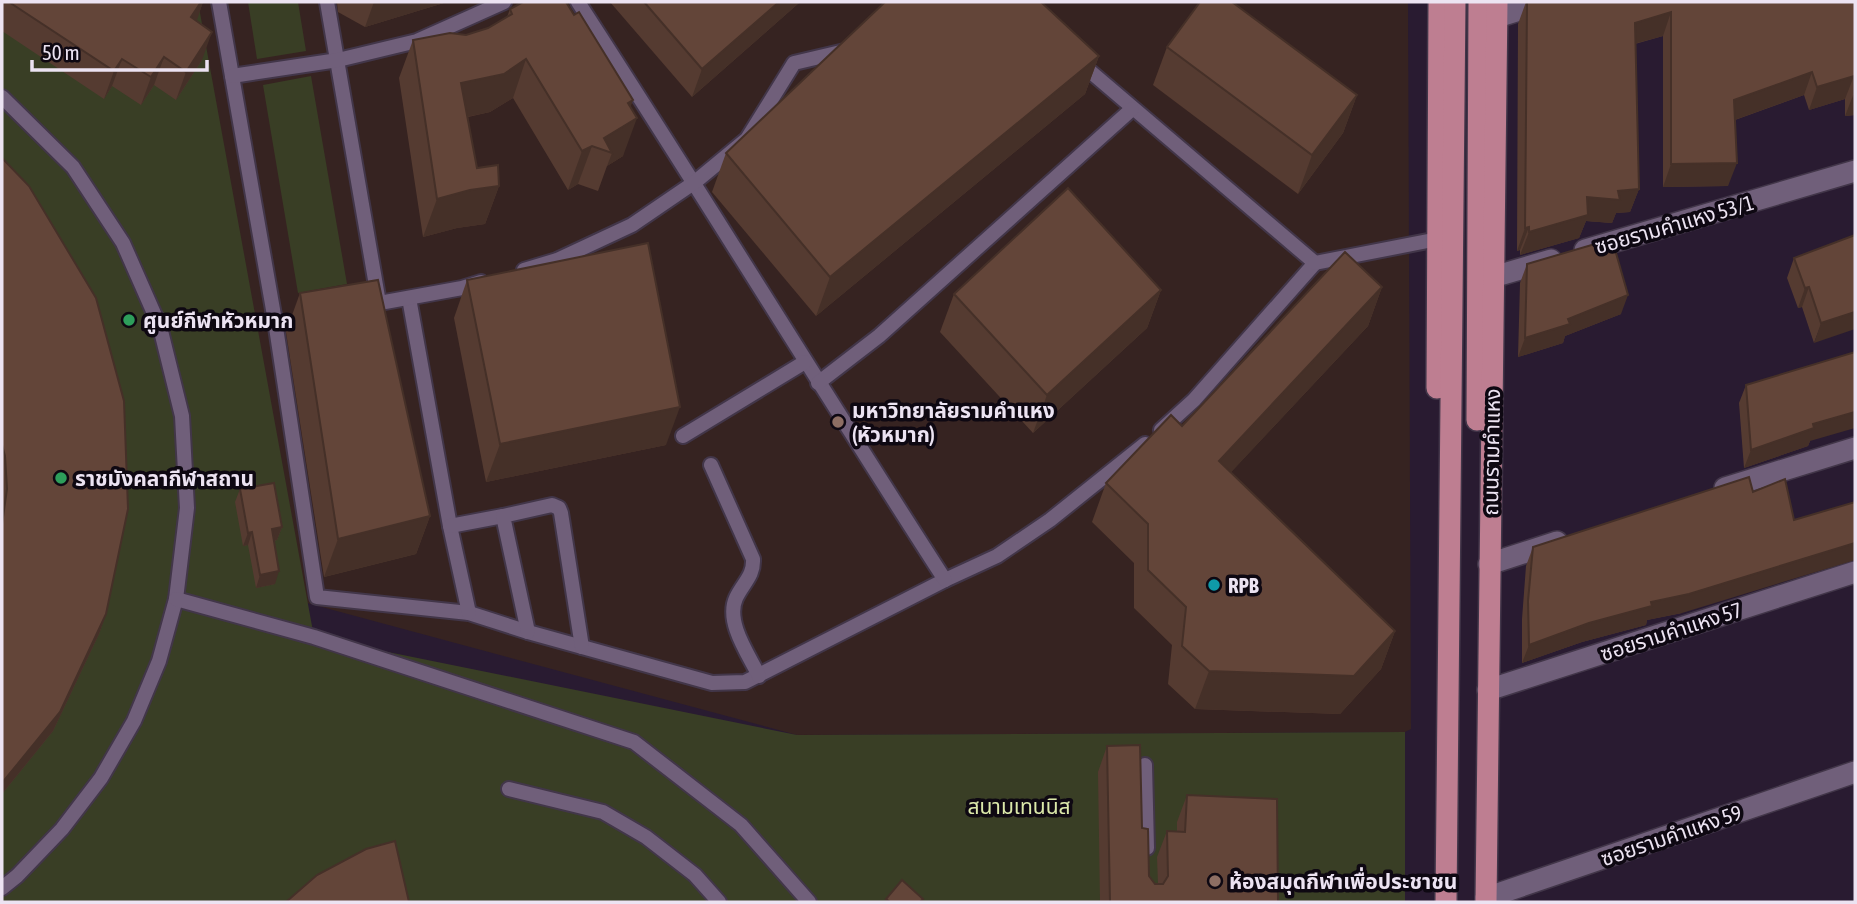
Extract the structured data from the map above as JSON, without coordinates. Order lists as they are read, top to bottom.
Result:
{
  "streets": {
    "main road": ["ถนนรามคำแหง"],
    "street": ["ซอยรามคำแหง 53/1", "ซอยรามคำแหง 57", "ซอยรามคำแหง 59"]
  },
  "crossings": [
    ["ซอยรามคำแหง 53/1", "ถนนรามคำแหง"],
    ["ถนนรามคำแหง", "ซอยรามคำแหง 57"],
    ["ถนนรามคำแหง", "ซอยรามคำแหง 59"]
  ],
  "parks": ["สนามเทนนิส"],
  "places": [
    "ศูนย์กีฬาหัวหมาก",
    "มหาวิทยาลัยรามคำแหง (หัวหมาก)",
    "ราชมังคลากีฬาสถาน",
    "RPB",
    "ห้องสมุดกีฬาเพื่อประชาชน"
  ],
  "scale_bar": "50 m"
}
